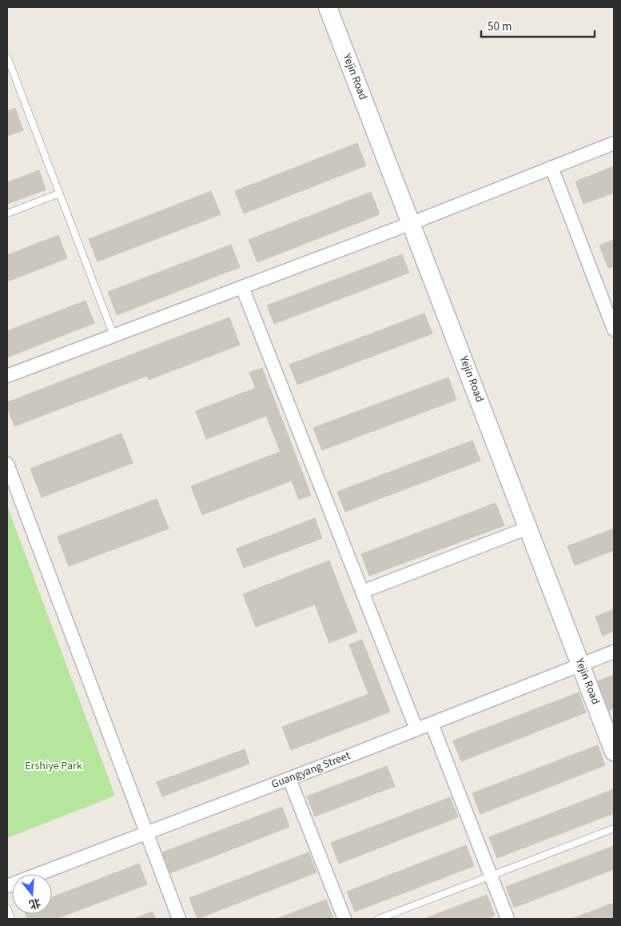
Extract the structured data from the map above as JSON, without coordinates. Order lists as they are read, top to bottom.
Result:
{
  "streets": {
    "street": ["Yejin Road", "Guangyang Street"]
  },
  "crossings": [
    ["Yejin Road", "Guangyang Street"]
  ],
  "parks": ["Ershiye Park"],
  "scale_bar": "50 m",
  "north": "bottom"
}
